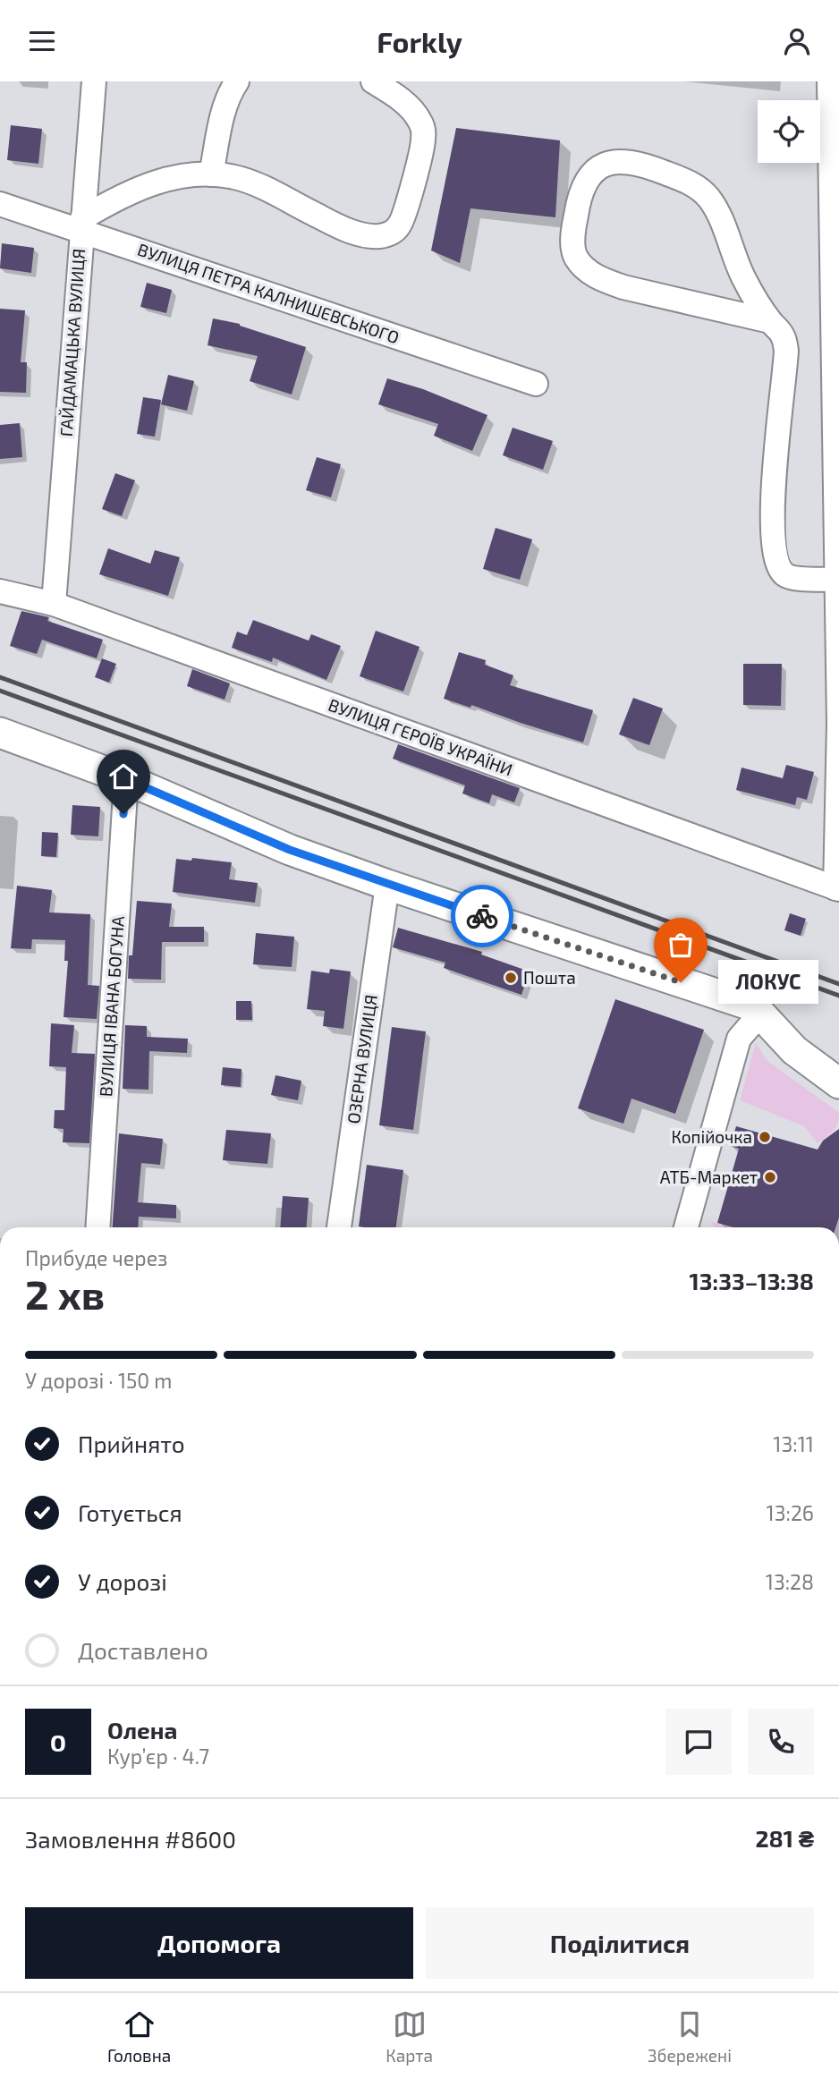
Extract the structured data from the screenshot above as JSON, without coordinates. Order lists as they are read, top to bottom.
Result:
{
  "streets": {
    "street": [
      "ВУЛИЦЯ ПЕТРА КАЛНИШЕВСЬКОГО",
      "ГАЙДАМАЦЬКА ВУЛИЦЯ",
      "ВУЛИЦЯ ГЕРОЇВ УКРАЇНИ",
      "ВУЛИЦЯ ІВАНА БОГУНА",
      "ОЗЕРНА ВУЛИЦЯ"
    ]
  },
  "crossings": [
    ["ВУЛИЦЯ ПЕТРА КАЛНИШЕВСЬКОГО", "ГАЙДАМАЦЬКА ВУЛИЦЯ"],
    ["ГАЙДАМАЦЬКА ВУЛИЦЯ", "ВУЛИЦЯ ГЕРОЇВ УКРАЇНИ"]
  ],
  "places": [
    "Пошта",
    "ЛОКУС",
    "Копійочка",
    "АТБ-Маркет"
  ],
  "page": {
    "header": "Forkly",
    "bubble": "ЛОКУС",
    "heading": ["2 хв", "Прибуде через", "13:33–13:38"],
    "panel": [
      "Олена",
      "Кур’єр · 4.7",
      "Замовлення #8600",
      "281 ₴"
    ],
    "bar": "У дорозі · 150 m",
    "list": [
      ["Прийнято", "13:11"],
      ["Готується", "13:26"],
      ["У дорозі", "13:28"],
      "Доставлено"
    ],
    "round": "О",
    "buttons": ["Допомога", "Поділитися"],
    "tabs": ["Головна", "Карта", "Збережені"]
  }
}
